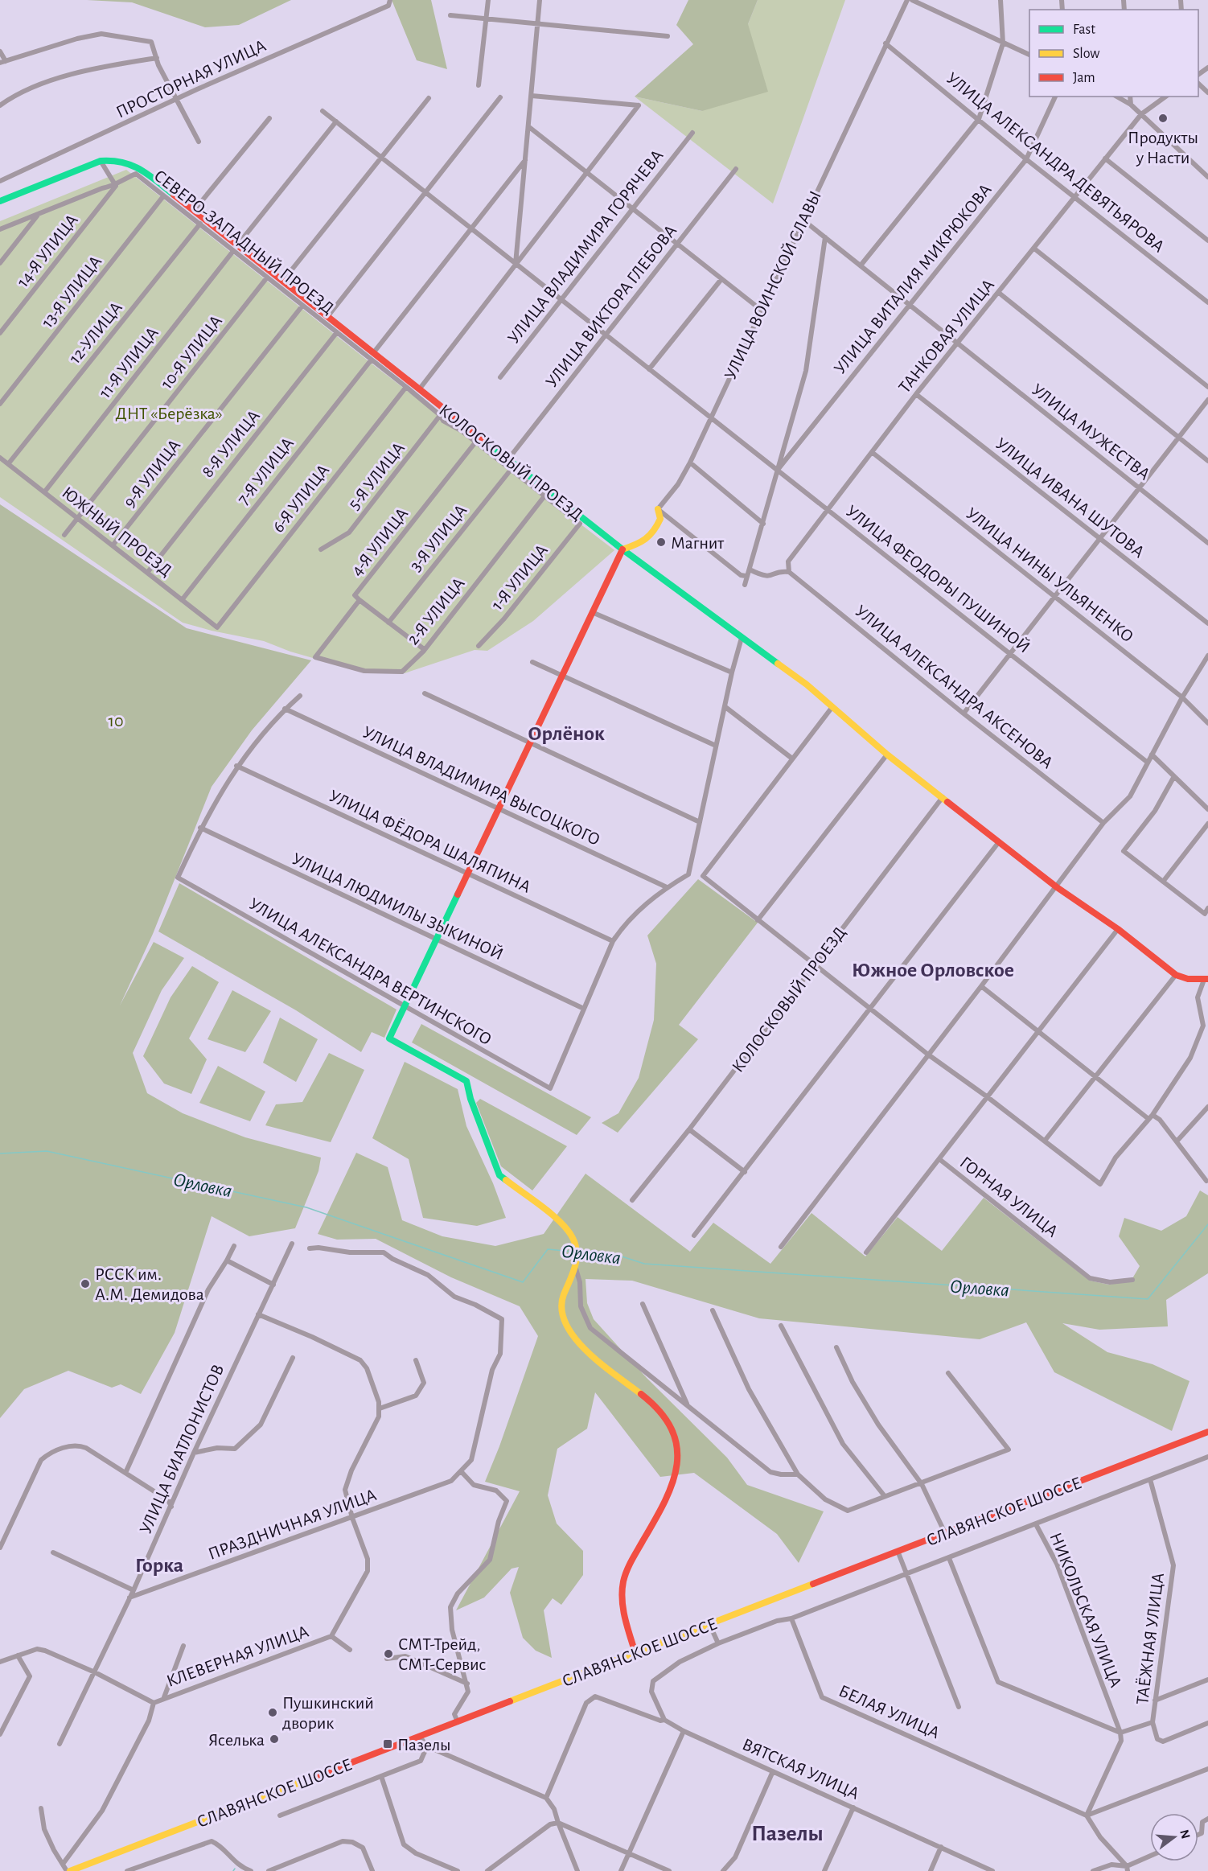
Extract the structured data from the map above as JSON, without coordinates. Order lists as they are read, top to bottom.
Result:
{
  "streets": {
    "street": [
      "ПРОСТОРНАЯ УЛИЦА",
      "УЛИЦА АЛЕКСАНДРА ДЕВЯТЬЯРОВА",
      "СЕВЕРО-ЗАПАДНЫЙ ПРОЕЗД",
      "УЛИЦА ВЛАДИМИРА ГОРЯЧЕВА",
      "14-Я УЛИЦА",
      "УЛИЦА ВИТАЛИЯ МИКРЮКОВА",
      "УЛИЦА ВОИНСКОЙ СЛАВЫ",
      "13-Я УЛИЦА",
      "УЛИЦА ВИКТОРА ГЛЕБОВА",
      "12-УЛИЦА",
      "ТАНКОВАЯ УЛИЦА",
      "10-Я УЛИЦА",
      "11-Я УЛИЦА",
      "УЛИЦА МУЖЕСТВА",
      "8-Я УЛИЦА",
      "КОЛОСКОВЫЙ ПРОЕЗД",
      "7-Я УЛИЦА",
      "9-Я УЛИЦА",
      "5-Я УЛИЦА",
      "УЛИЦА ИВАНА ШУТОВА",
      "6-Я УЛИЦА",
      "ЮЖНЫЙ ПРОЕЗД",
      "3-Я УЛИЦА",
      "4-Я УЛИЦА",
      "УЛИЦА НИНЫ УЛЬЯНЕНКО",
      "1-Я УЛИЦА",
      "УЛИЦА ФЕОДОРЫ ПУШИНОЙ",
      "2-Я УЛИЦА",
      "УЛИЦА АЛЕКСАНДРА АКСЕНОВА",
      "УЛИЦА ВЛАДИМИРА ВЫСОЦКОГО",
      "УЛИЦА ФЁДОРА ШАЛЯПИНА",
      "УЛИЦА ЛЮДМИЛЫ ЗЫКИНОЙ",
      "УЛИЦА АЛЕКСАНДРА ВЕРТИНСКОГО",
      "ГОРНАЯ УЛИЦА",
      "УЛИЦА БИАТЛОНИСТОВ",
      "СЛАВЯНСКОЕ ШОССЕ",
      "ПРАЗДНИЧНАЯ УЛИЦА",
      "НИКОЛЬСКАЯ УЛИЦА",
      "ТАЁЖНАЯ УЛИЦА",
      "КЛЕВЕРНАЯ УЛИЦА",
      "БЕЛАЯ УЛИЦА",
      "ВЯТСКАЯ УЛИЦА"
    ]
  },
  "crossings": [
    ["УЛИЦА АЛЕКСАНДРА ДЕВЯТЬЯРОВА", "УЛИЦА ВИТАЛИЯ МИКРЮКОВА"],
    ["УЛИЦА АЛЕКСАНДРА ДЕВЯТЬЯРОВА", "УЛИЦА ВОИНСКОЙ СЛАВЫ"],
    ["УЛИЦА АЛЕКСАНДРА ДЕВЯТЬЯРОВА", "ТАНКОВАЯ УЛИЦА"],
    ["СЕВЕРО-ЗАПАДНЫЙ ПРОЕЗД", "14-Я УЛИЦА"],
    ["СЕВЕРО-ЗАПАДНЫЙ ПРОЕЗД", "13-Я УЛИЦА"],
    ["СЕВЕРО-ЗАПАДНЫЙ ПРОЕЗД", "12-УЛИЦА"],
    ["СЕВЕРО-ЗАПАДНЫЙ ПРОЕЗД", "10-Я УЛИЦА"],
    ["СЕВЕРО-ЗАПАДНЫЙ ПРОЕЗД", "11-Я УЛИЦА"],
    ["СЕВЕРО-ЗАПАДНЫЙ ПРОЕЗД", "8-Я УЛИЦА"],
    ["СЕВЕРО-ЗАПАДНЫЙ ПРОЕЗД", "КОЛОСКОВЫЙ ПРОЕЗД"],
    ["СЕВЕРО-ЗАПАДНЫЙ ПРОЕЗД", "7-Я УЛИЦА"],
    ["СЕВЕРО-ЗАПАДНЫЙ ПРОЕЗД", "9-Я УЛИЦА"],
    ["СЕВЕРО-ЗАПАДНЫЙ ПРОЕЗД", "5-Я УЛИЦА"],
    ["СЕВЕРО-ЗАПАДНЫЙ ПРОЕЗД", "6-Я УЛИЦА"],
    ["СЕВЕРО-ЗАПАДНЫЙ ПРОЕЗД", "3-Я УЛИЦА"],
    ["СЕВЕРО-ЗАПАДНЫЙ ПРОЕЗД", "4-Я УЛИЦА"],
    ["СЕВЕРО-ЗАПАДНЫЙ ПРОЕЗД", "1-Я УЛИЦА"],
    ["СЕВЕРО-ЗАПАДНЫЙ ПРОЕЗД", "2-Я УЛИЦА"],
    ["УЛИЦА ВЛАДИМИРА ГОРЯЧЕВА", "УЛИЦА ФЕОДОРЫ ПУШИНОЙ"],
    ["УЛИЦА ВИТАЛИЯ МИКРЮКОВА", "УЛИЦА МУЖЕСТВА"],
    ["УЛИЦА ВИТАЛИЯ МИКРЮКОВА", "УЛИЦА ФЕОДОРЫ ПУШИНОЙ"],
    ["УЛИЦА ВОИНСКОЙ СЛАВЫ", "УЛИЦА МУЖЕСТВА"],
    ["УЛИЦА ВОИНСКОЙ СЛАВЫ", "КОЛОСКОВЫЙ ПРОЕЗД"],
    ["УЛИЦА ВОИНСКОЙ СЛАВЫ", "УЛИЦА ФЕОДОРЫ ПУШИНОЙ"],
    ["УЛИЦА ВИКТОРА ГЛЕБОВА", "КОЛОСКОВЫЙ ПРОЕЗД"],
    ["УЛИЦА ВИКТОРА ГЛЕБОВА", "УЛИЦА ФЕОДОРЫ ПУШИНОЙ"],
    ["12-УЛИЦА", "КОЛОСКОВЫЙ ПРОЕЗД"],
    ["12-УЛИЦА", "ЮЖНЫЙ ПРОЕЗД"],
    ["ТАНКОВАЯ УЛИЦА", "УЛИЦА МУЖЕСТВА"],
    ["ТАНКОВАЯ УЛИЦА", "УЛИЦА ИВАНА ШУТОВА"],
    ["ТАНКОВАЯ УЛИЦА", "УЛИЦА НИНЫ УЛЬЯНЕНКО"],
    ["ТАНКОВАЯ УЛИЦА", "УЛИЦА ФЕОДОРЫ ПУШИНОЙ"],
    ["ТАНКОВАЯ УЛИЦА", "УЛИЦА АЛЕКСАНДРА АКСЕНОВА"],
    ["10-Я УЛИЦА", "ЮЖНЫЙ ПРОЕЗД"],
    ["11-Я УЛИЦА", "КОЛОСКОВЫЙ ПРОЕЗД"],
    ["11-Я УЛИЦА", "ЮЖНЫЙ ПРОЕЗД"],
    ["11-Я УЛИЦА", "УЛИЦА ФЕОДОРЫ ПУШИНОЙ"],
    ["8-Я УЛИЦА", "ЮЖНЫЙ ПРОЕЗД"],
    ["КОЛОСКОВЫЙ ПРОЕЗД", "7-Я УЛИЦА"],
    ["КОЛОСКОВЫЙ ПРОЕЗД", "5-Я УЛИЦА"],
    ["КОЛОСКОВЫЙ ПРОЕЗД", "ГОРНАЯ УЛИЦА"],
    ["7-Я УЛИЦА", "ЮЖНЫЙ ПРОЕЗД"],
    ["7-Я УЛИЦА", "УЛИЦА ФЕОДОРЫ ПУШИНОЙ"],
    ["9-Я УЛИЦА", "ЮЖНЫЙ ПРОЕЗД"],
    ["6-Я УЛИЦА", "ЮЖНЫЙ ПРОЕЗД"],
    ["4-Я УЛИЦА", "2-Я УЛИЦА"],
    ["УЛИЦА ЛЮДМИЛЫ ЗЫКИНОЙ", "УЛИЦА АЛЕКСАНДРА ВЕРТИНСКОГО"],
    ["УЛИЦА БИАТЛОНИСТОВ", "ПРАЗДНИЧНАЯ УЛИЦА"],
    ["ПРАЗДНИЧНАЯ УЛИЦА", "КЛЕВЕРНАЯ УЛИЦА"]
  ],
  "districts": [
    "Орлёнок",
    "Южное Орловское",
    "Горка",
    "Пазелы"
  ],
  "water": ["Орловка"],
  "parks": ["ДНТ «Берёзка»", "10"],
  "places": {
    "other": [
      "Продукты у Насти",
      "Магнит",
      "РССК им. А.М. Демидова",
      "СМТ-Трейд, СМТ-Сервис",
      "Пушкинский дворик",
      "Яселька"
    ],
    "transit": ["Пазелы"]
  },
  "legend": ["Fast", "Slow", "Jam"],
  "north": "right"
}
